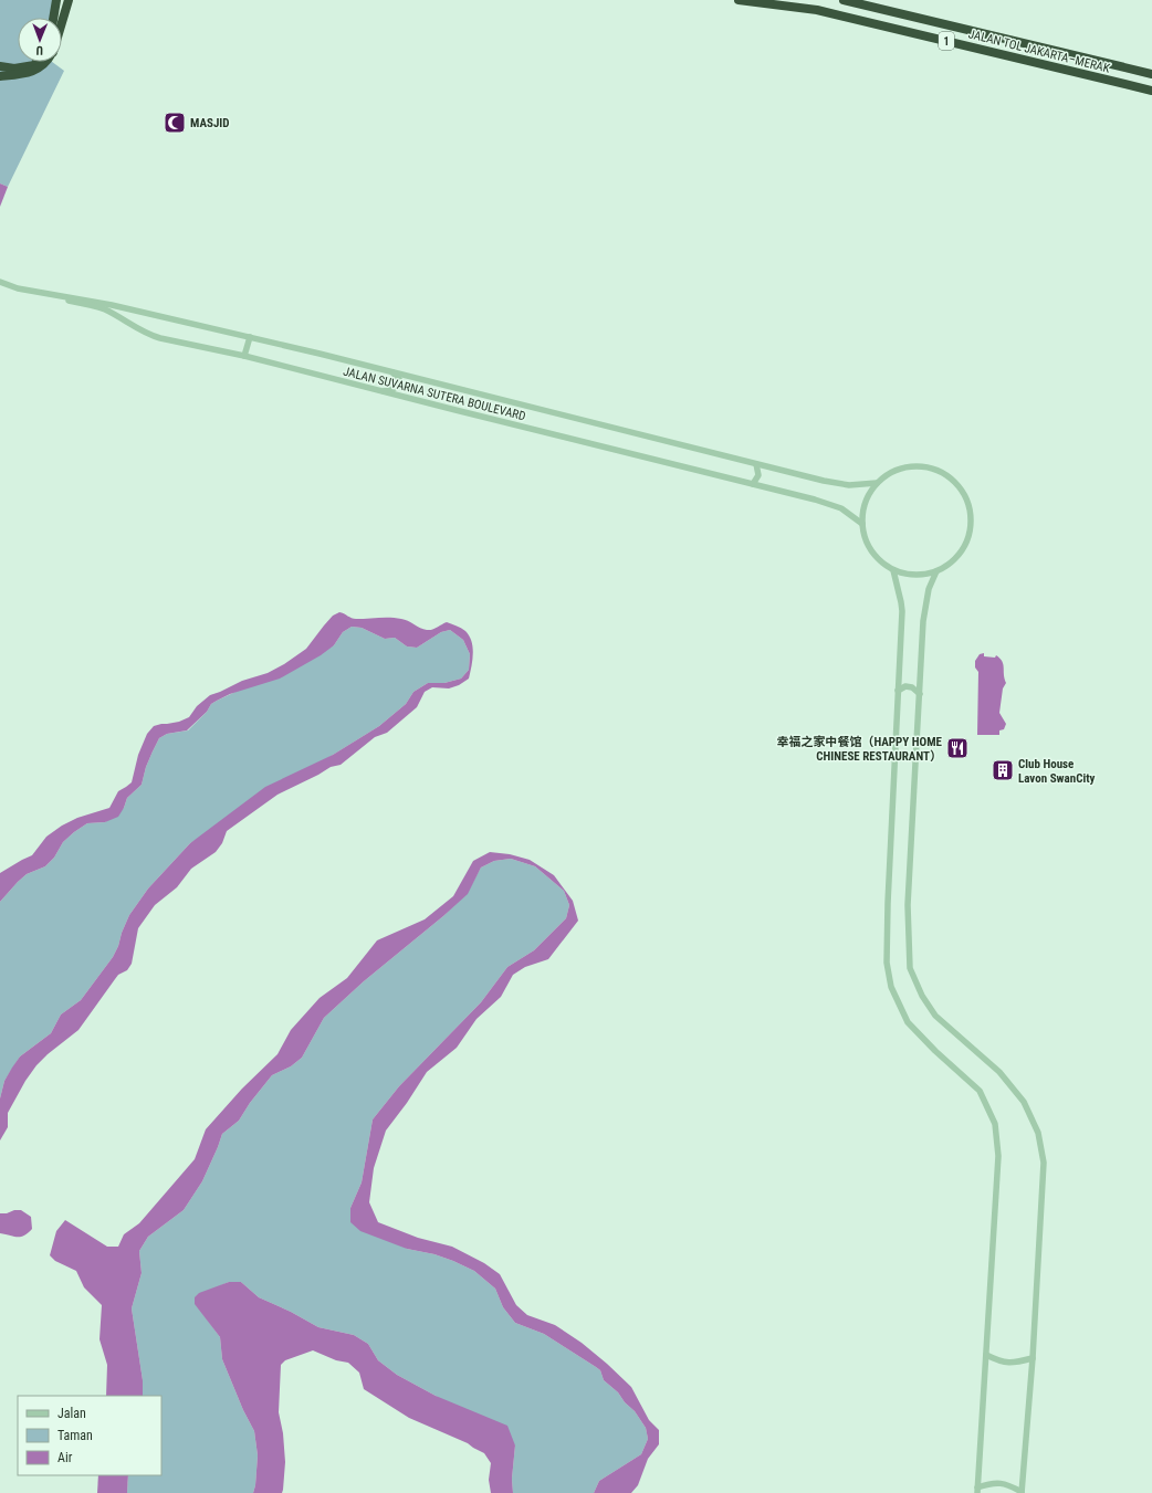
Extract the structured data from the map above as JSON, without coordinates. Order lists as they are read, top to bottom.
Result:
{
  "streets": {
    "highway": ["1", "JALAN TOL JAKARTA–MERAK"],
    "street": ["JALAN SUVARNA SUTERA BOULEVARD"]
  },
  "places": {
    "mosque": ["MASJID"],
    "restaurant": ["幸福之家中餐馆（HAPPY HOME CHINESE RESTAURANT）"],
    "building": ["Club House Lavon SwanCity"]
  },
  "legend": ["Jalan", "Taman", "Air"],
  "north": "bottom"
}
